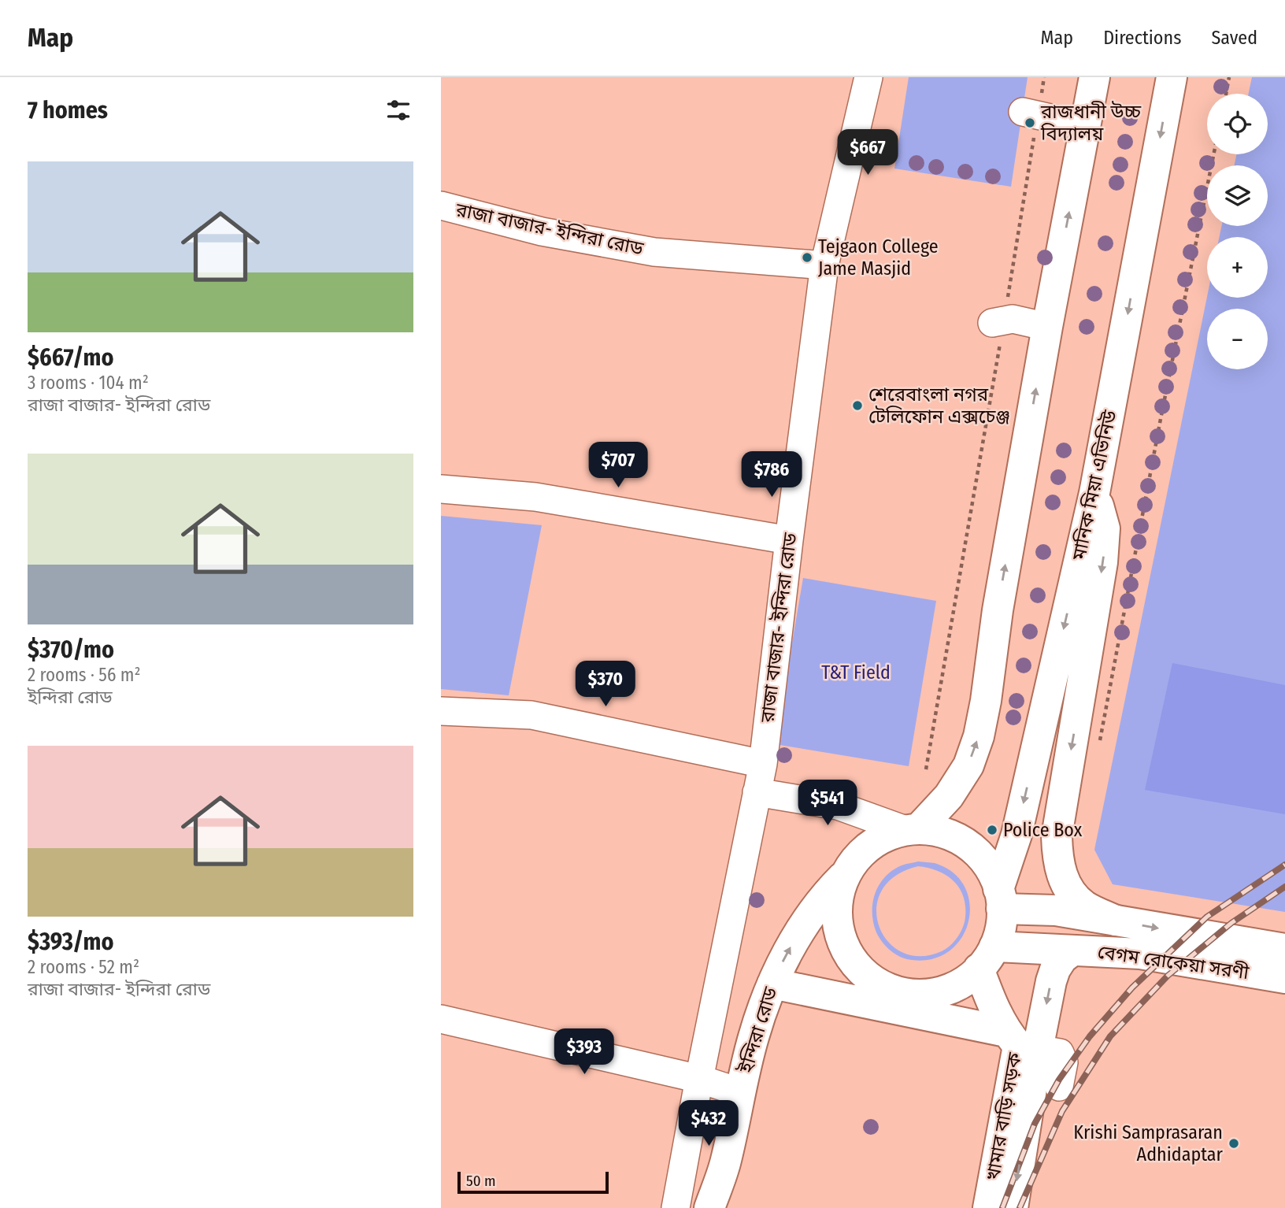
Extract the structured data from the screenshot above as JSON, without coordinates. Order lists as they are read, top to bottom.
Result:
{
  "streets": {
    "main road": [
      "মানিক মিয়া এভিনিউ",
      "বেগম রোকেয়া সরণী",
      "ইন্দিরা রোড",
      "খামার বাড়ি সড়ক"
    ],
    "street": ["রাজা বাজার- ইন্দিরা রোড"]
  },
  "crossings": [
    ["মানিক মিয়া এভিনিউ", "বেগম রোকেয়া সরণী"],
    ["মানিক মিয়া এভিনিউ", "ইন্দিরা রোড"],
    ["মানিক মিয়া এভিনিউ", "খামার বাড়ি সড়ক"],
    ["বেগম রোকেয়া সরণী", "ইন্দিরা রোড"],
    ["বেগম রোকেয়া সরণী", "খামার বাড়ি সড়ক"],
    ["ইন্দিরা রোড", "খামার বাড়ি সড়ক"]
  ],
  "one_way": ["ইন্দিরা রোড"],
  "parks": ["T&T Field"],
  "places": [
    "রাজধানী উচ্চ বিদ্যালয়",
    "Tejgaon College Jame Masjid",
    "শেরেবাংলা নগর টেলিফোন এক্সচেঞ্জ",
    "Police Box",
    "Krishi Samprasaran Adhidaptar"
  ],
  "scale_bar": "50 m",
  "page": {
    "header": "Map",
    "nav": ["Map", "Directions", "Saved"],
    "heading": "7 homes",
    "map_buttons": ["+", "−"],
    "price": [
      "$667",
      "$707",
      "$786",
      "$370",
      "$541",
      "$393",
      "$432"
    ],
    "list": [
      {
        "name": "$667/mo",
        "note": "3 rooms · 104 m² · রাজা বাজার- ইন্দিরা রোড"
      },
      {
        "name": "$370/mo",
        "note": "2 rooms · 56 m² · ইন্দিরা রোড"
      },
      {
        "name": "$393/mo",
        "note": "2 rooms · 52 m² · রাজা বাজার- ইন্দিরা রোড"
      }
    ],
    "scale": "50 m"
  }
}
